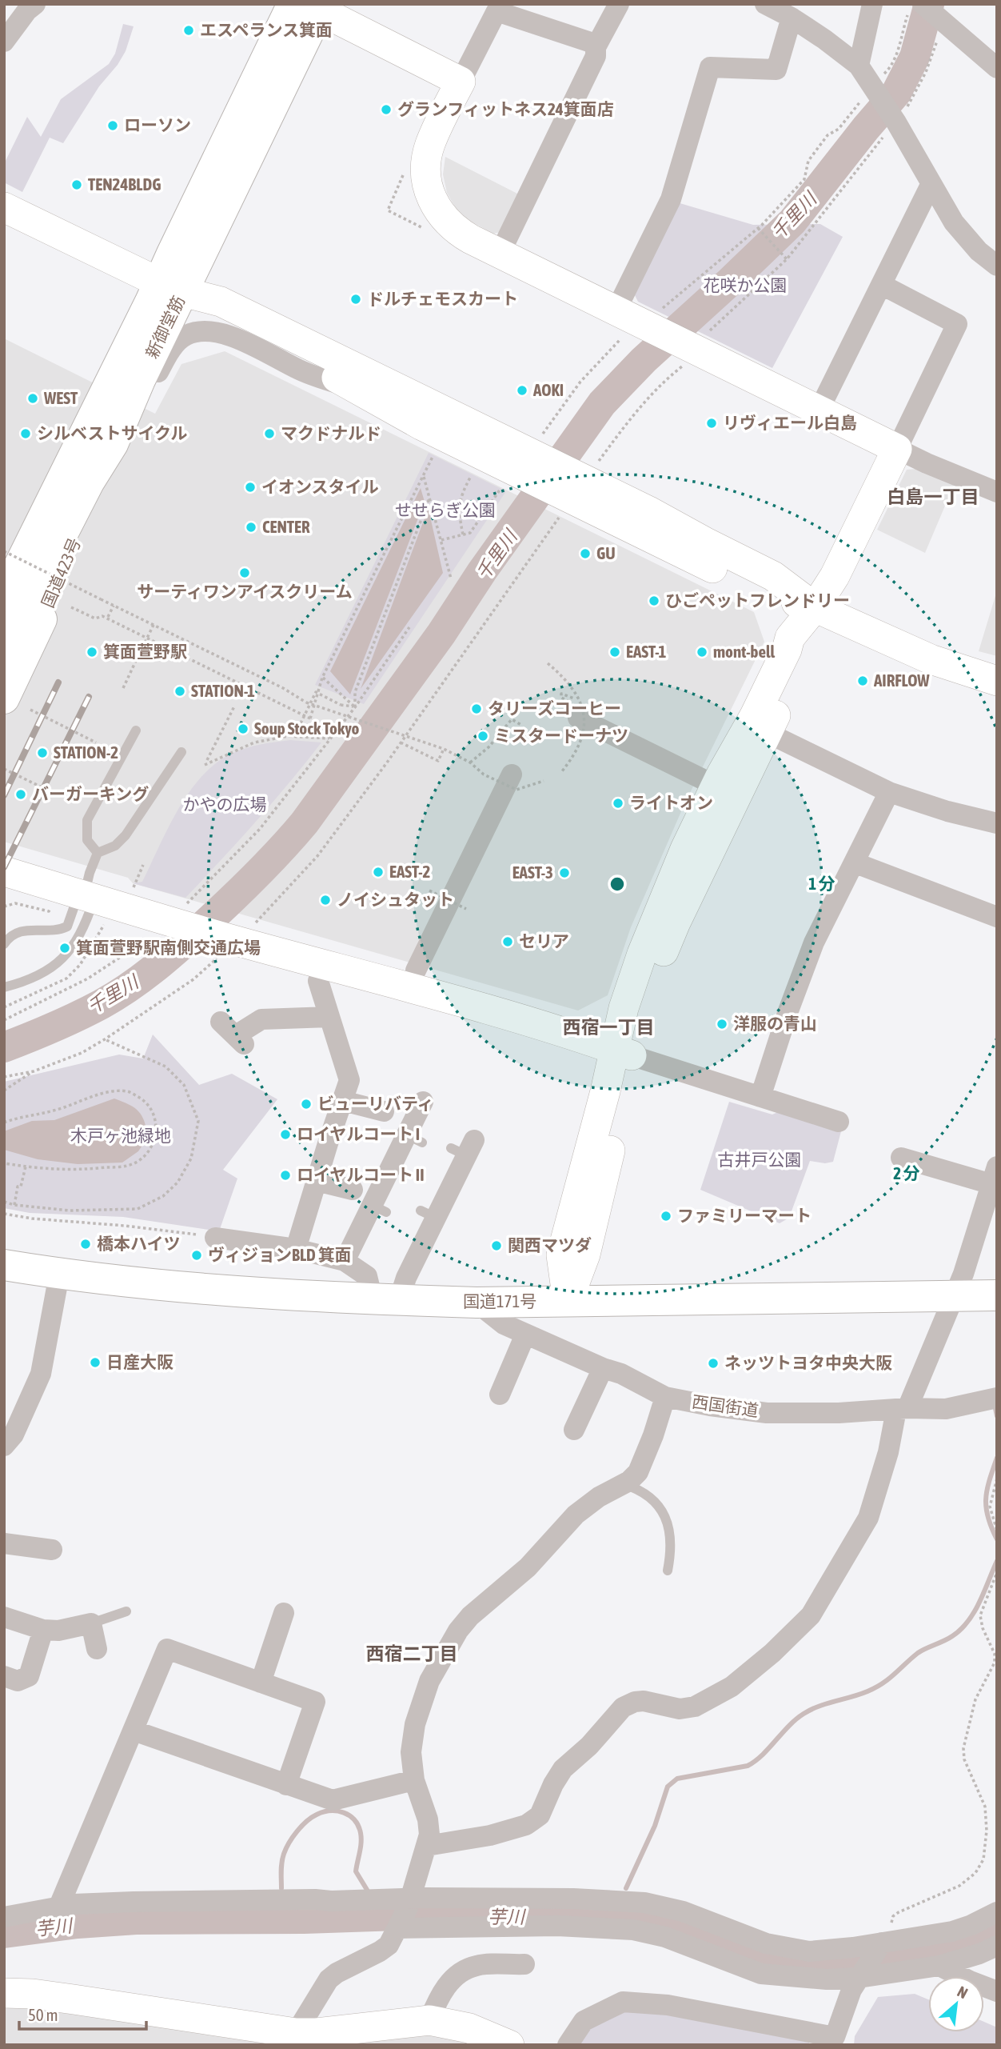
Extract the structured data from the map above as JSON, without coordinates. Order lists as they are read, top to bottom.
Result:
{
  "streets": {
    "highway": ["新御堂筋", "国道423号", "国道171号"],
    "street": ["西国街道"]
  },
  "crossings": [
    ["新御堂筋", "国道423号"],
    ["国道171号", "西国街道"]
  ],
  "districts": ["白島一丁目", "西宿一丁目", "西宿二丁目"],
  "water": ["千里川", "芋川"],
  "parks": [
    "花咲か公園",
    "せせらぎ公園",
    "かやの広場",
    "木戸ヶ池緑地",
    "古井戸公園"
  ],
  "places": [
    "エスペランス箕面",
    "グランフィットネス24箕面店",
    "ローソン",
    "TEN24BLDG",
    "ドルチェモスカート",
    "AOKI",
    "WEST",
    "リヴィエール白島",
    "シルベストサイクル",
    "マクドナルド",
    "イオンスタイル",
    "CENTER",
    "GU",
    "サーティワンアイスクリーム",
    "ひごペットフレンドリー",
    "箕面萱野駅",
    "EAST-1",
    "mont-bell",
    "AIRFLOW",
    "STATION-1",
    "タリーズコーヒー",
    "Soup Stock Tokyo",
    "ミスタードーナツ",
    "STATION-2",
    "バーガーキング",
    "ライトオン",
    "EAST-2",
    "EAST-3",
    "ノイシュタット",
    "セリア",
    "箕面萱野駅南側交通広場",
    "洋服の青山",
    "ビューリバティ",
    "ロイヤルコート I",
    "ロイヤルコート II",
    "ファミリーマート",
    "橋本ハイツ",
    "関西マツダ",
    "ヴィジョンBLD 箕面",
    "日産大阪",
    "ネッツトヨタ中央大阪"
  ],
  "scale_bar": "50 m",
  "north": "top right",
  "rings": ["1 分", "2 分"]
}
